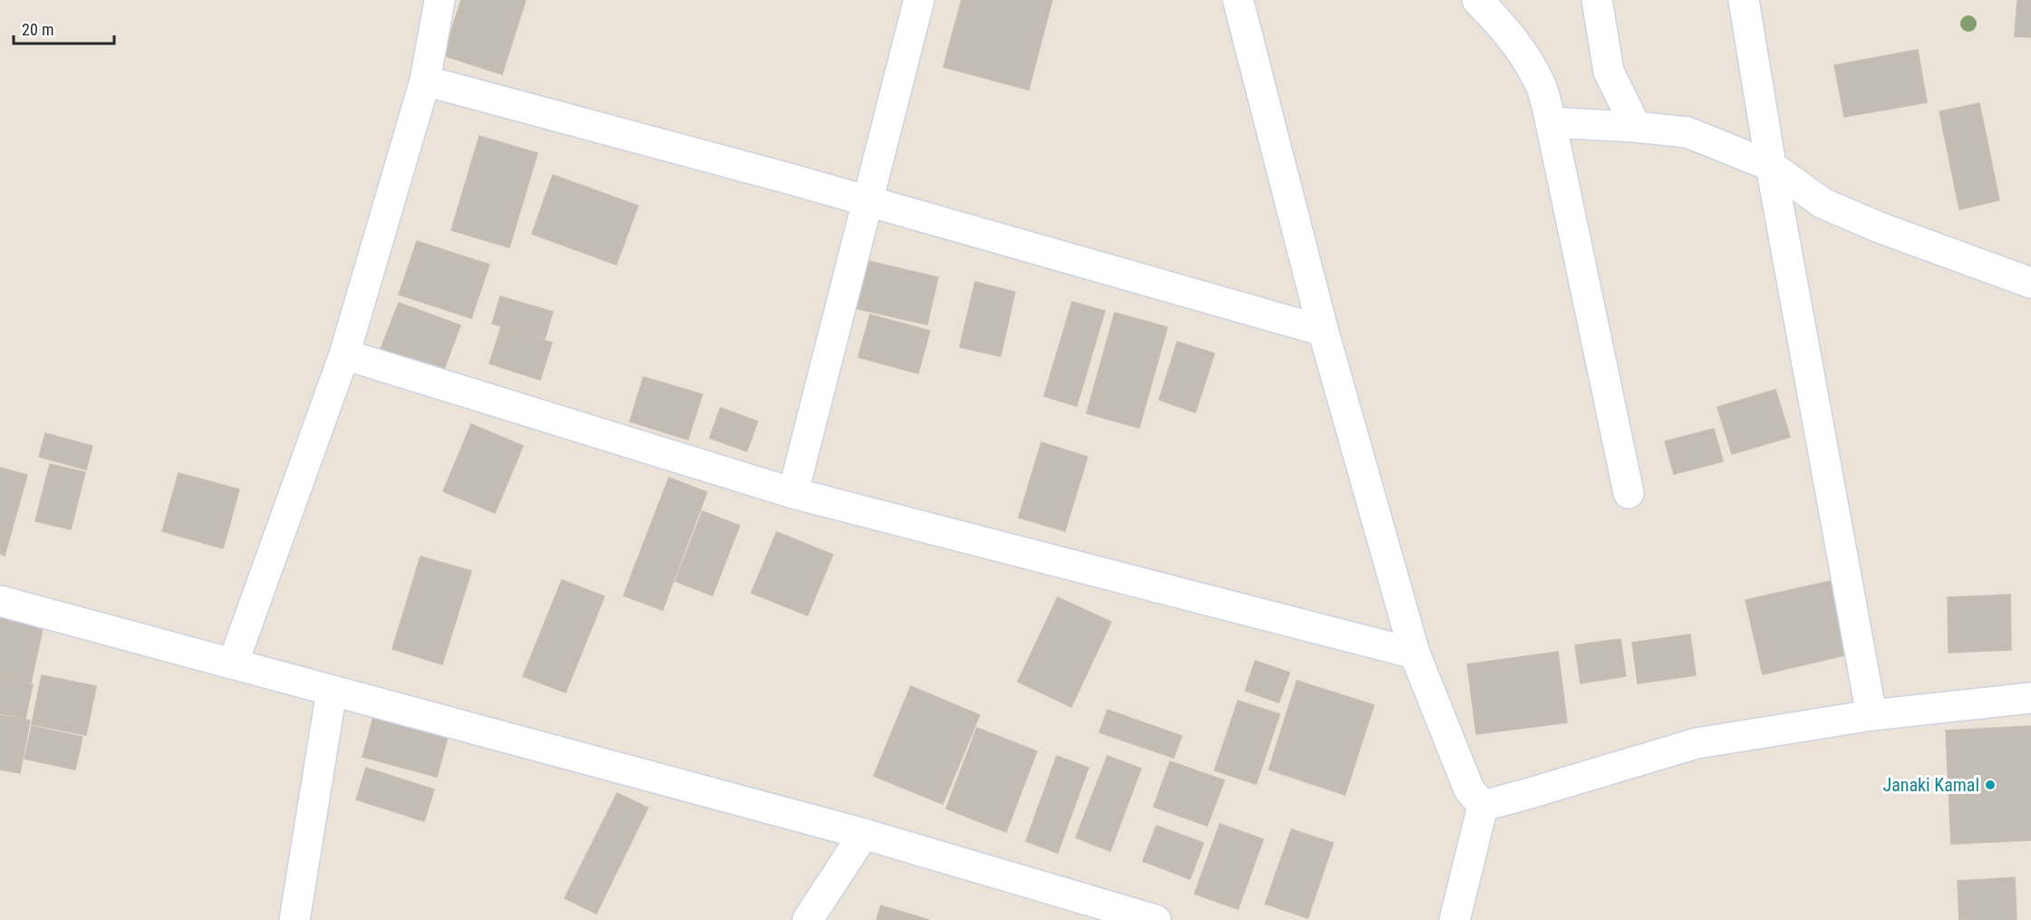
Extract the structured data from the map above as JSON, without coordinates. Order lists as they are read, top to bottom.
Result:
{
  "places": ["Janaki Kamal"],
  "scale_bar": "20 m"
}
